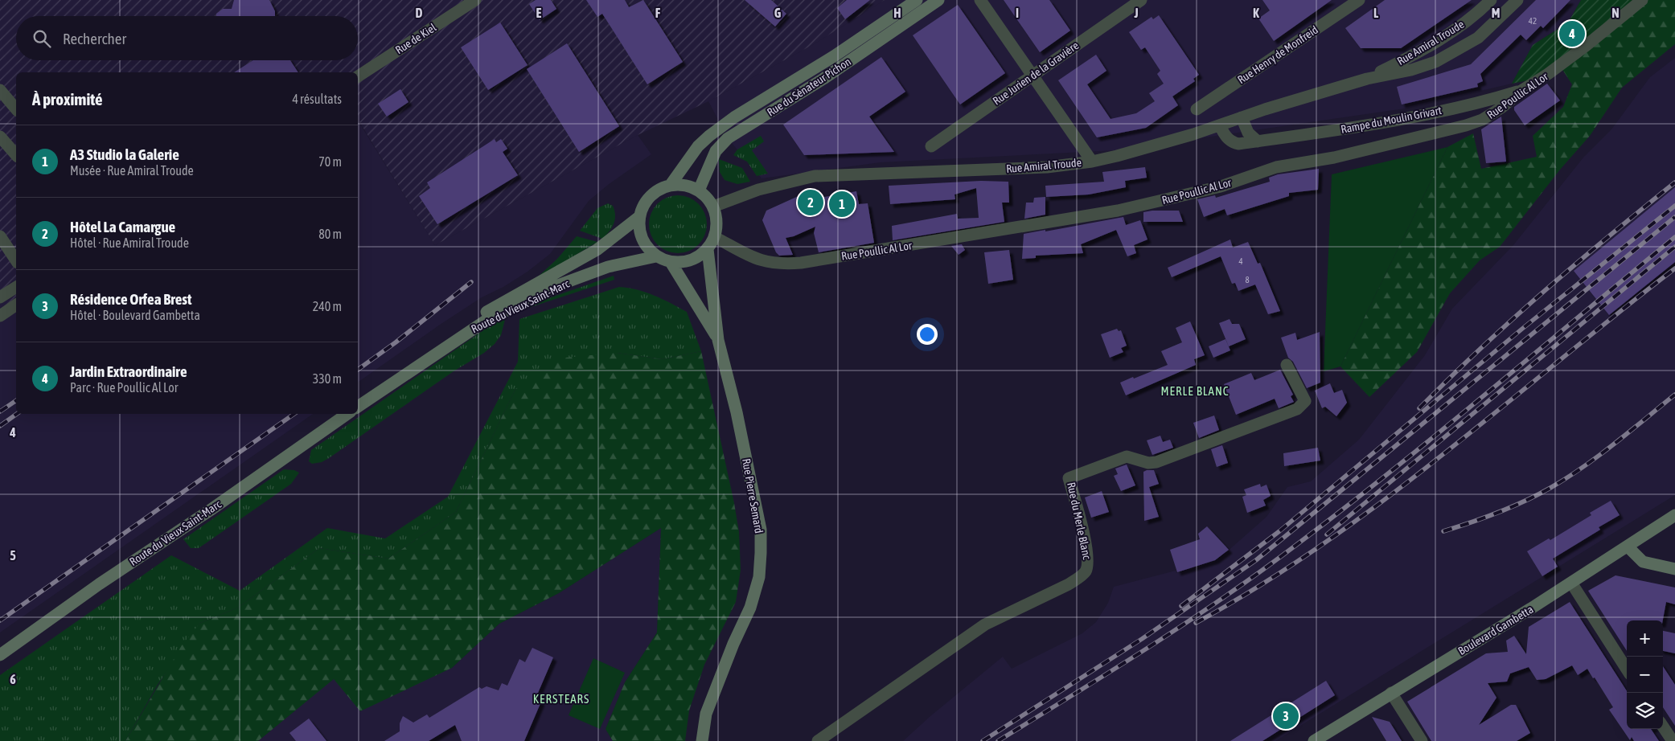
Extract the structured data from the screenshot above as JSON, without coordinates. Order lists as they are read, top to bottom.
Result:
{
  "streets": {
    "main road": [
      "Rue du Sénateur Pichon",
      "Route du Vieux Saint-Marc",
      "Rue Pierre Semard",
      "Boulevard Gambetta"
    ],
    "street": [
      "Rue de Kiel",
      "Rue Amiral Troude",
      "Rue Henry de Monfreid",
      "Rue Jurien de la Gravière",
      "Rue Poullic Al Lor",
      "Rampe du Moulin Grivart",
      "Rue du Merle Blanc"
    ]
  },
  "crossings": [
    ["Rue Amiral Troude", "Rue du Sénateur Pichon"],
    ["Rue Amiral Troude", "Rue Poullic Al Lor"],
    ["Rue Amiral Troude", "Rampe du Moulin Grivart"],
    ["Rue Amiral Troude", "Route du Vieux Saint-Marc"],
    ["Rue Amiral Troude", "Rue Pierre Semard"],
    ["Rue du Sénateur Pichon", "Rue Poullic Al Lor"],
    ["Rue du Sénateur Pichon", "Route du Vieux Saint-Marc"],
    ["Rue du Sénateur Pichon", "Rue Pierre Semard"],
    ["Rue Poullic Al Lor", "Rampe du Moulin Grivart"],
    ["Rue Poullic Al Lor", "Route du Vieux Saint-Marc"],
    ["Rue Poullic Al Lor", "Rue Pierre Semard"],
    ["Route du Vieux Saint-Marc", "Rue Pierre Semard"]
  ],
  "districts": ["MERLE BLANC", "KERSTEARS"],
  "house_numbers": ["42", "4", "8"],
  "page": {
    "search": "Rechercher",
    "pins": [
      "4",
      "2",
      "1",
      "3"
    ],
    "heading": ["À proximité", "4 résultats"],
    "list": [
      {
        "mark": "1",
        "name": "A3 Studio la Galerie",
        "note": "Musée · Rue Amiral Troude",
        "value": "70 m"
      },
      {
        "mark": "2",
        "name": "Hôtel La Camargue",
        "note": "Hôtel · Rue Amiral Troude",
        "value": "80 m"
      },
      {
        "mark": "3",
        "name": "Résidence Orfea Brest",
        "note": "Hôtel · Boulevard Gambetta",
        "value": "240 m"
      },
      {
        "mark": "4",
        "name": "Jardin Extraordinaire",
        "note": "Parc · Rue Poullic Al Lor",
        "value": "330 m"
      }
    ],
    "map_buttons": ["+", "−"]
  },
  "grid": {
    "columns": [
      "D",
      "E",
      "F",
      "G",
      "H",
      "I",
      "J",
      "K",
      "L",
      "M",
      "N"
    ],
    "rows": ["4", "5", "6"]
  }
}
